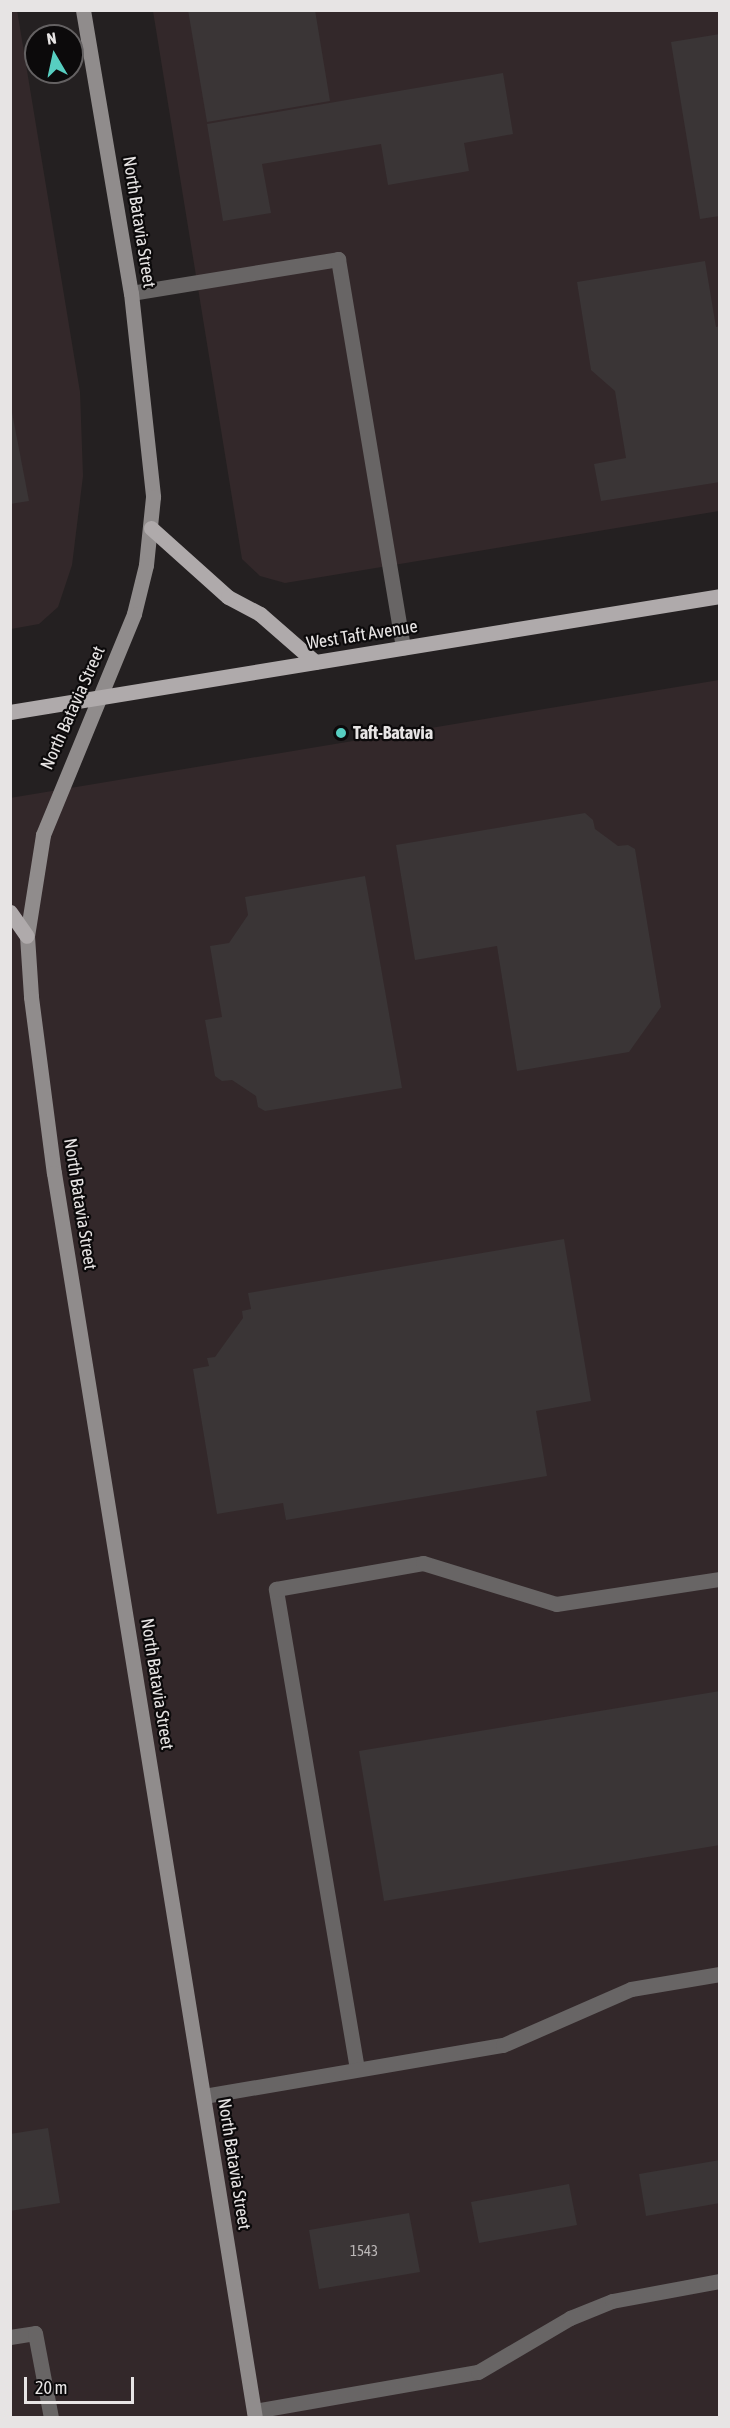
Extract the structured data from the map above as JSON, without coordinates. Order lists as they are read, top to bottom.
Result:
{
  "streets": {
    "main road": ["West Taft Avenue"],
    "street": ["North Batavia Street"]
  },
  "crossings": [
    ["North Batavia Street", "West Taft Avenue"]
  ],
  "places": ["Taft-Batavia"],
  "house_numbers": ["1543"],
  "scale_bar": "20 m",
  "north": "top"
}
